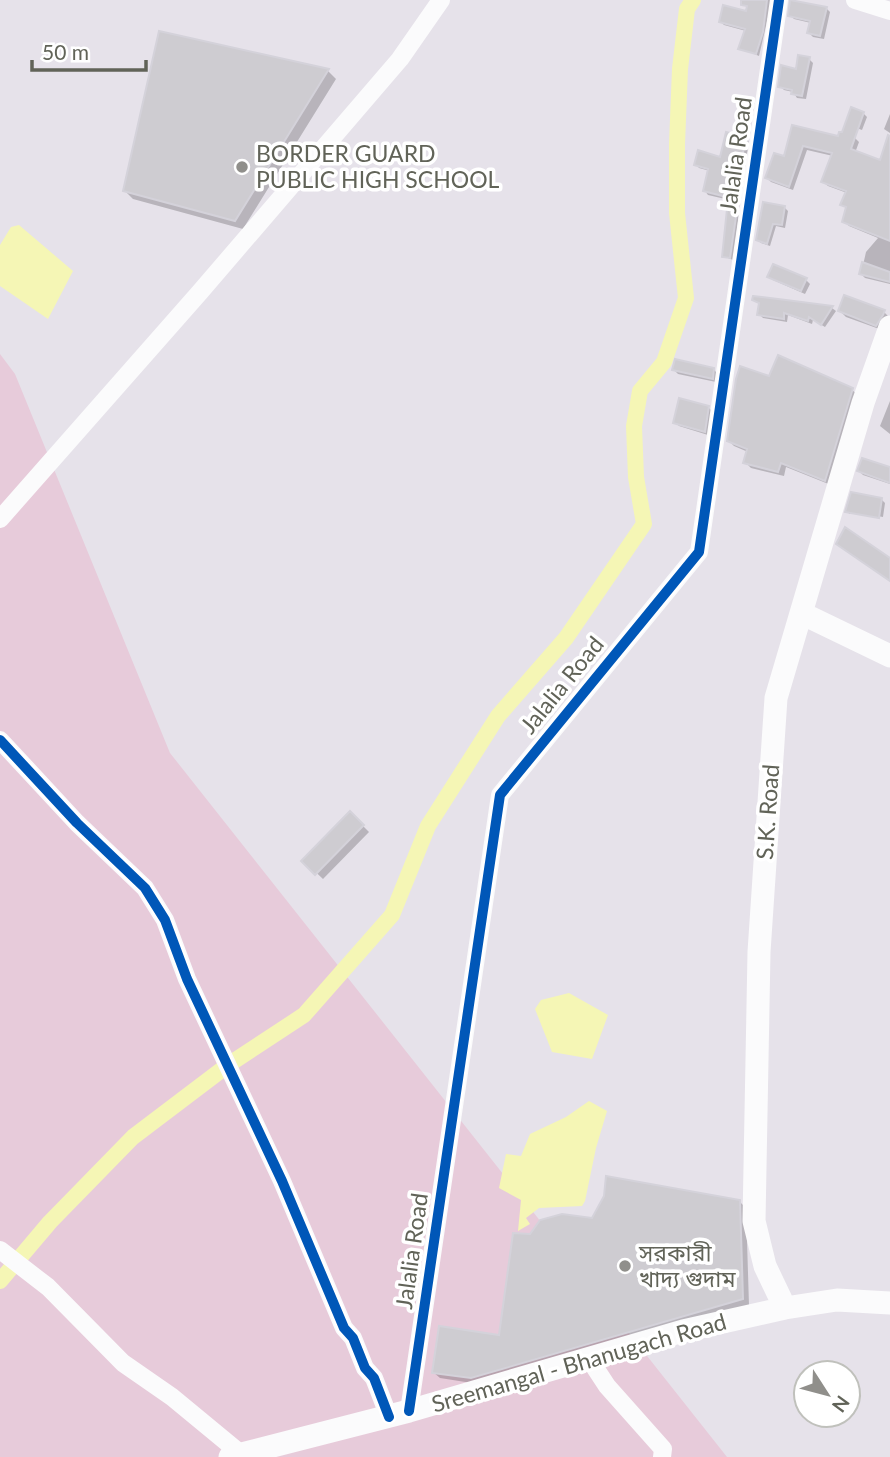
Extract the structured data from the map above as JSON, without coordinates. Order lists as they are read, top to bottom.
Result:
{
  "streets": {
    "main road": ["S.K. Road", "Sreemangal - Bhanugach Road"],
    "street": ["Jalalia Road"]
  },
  "crossings": [
    ["Jalalia Road", "Sreemangal - Bhanugach Road"],
    ["S.K. Road", "Sreemangal - Bhanugach Road"]
  ],
  "places": ["BORDER GUARD PUBLIC HIGH SCHOOL", "সরকারী খাদ্য গুদাম"],
  "scale_bar": "50 m",
  "north": "bottom right"
}
